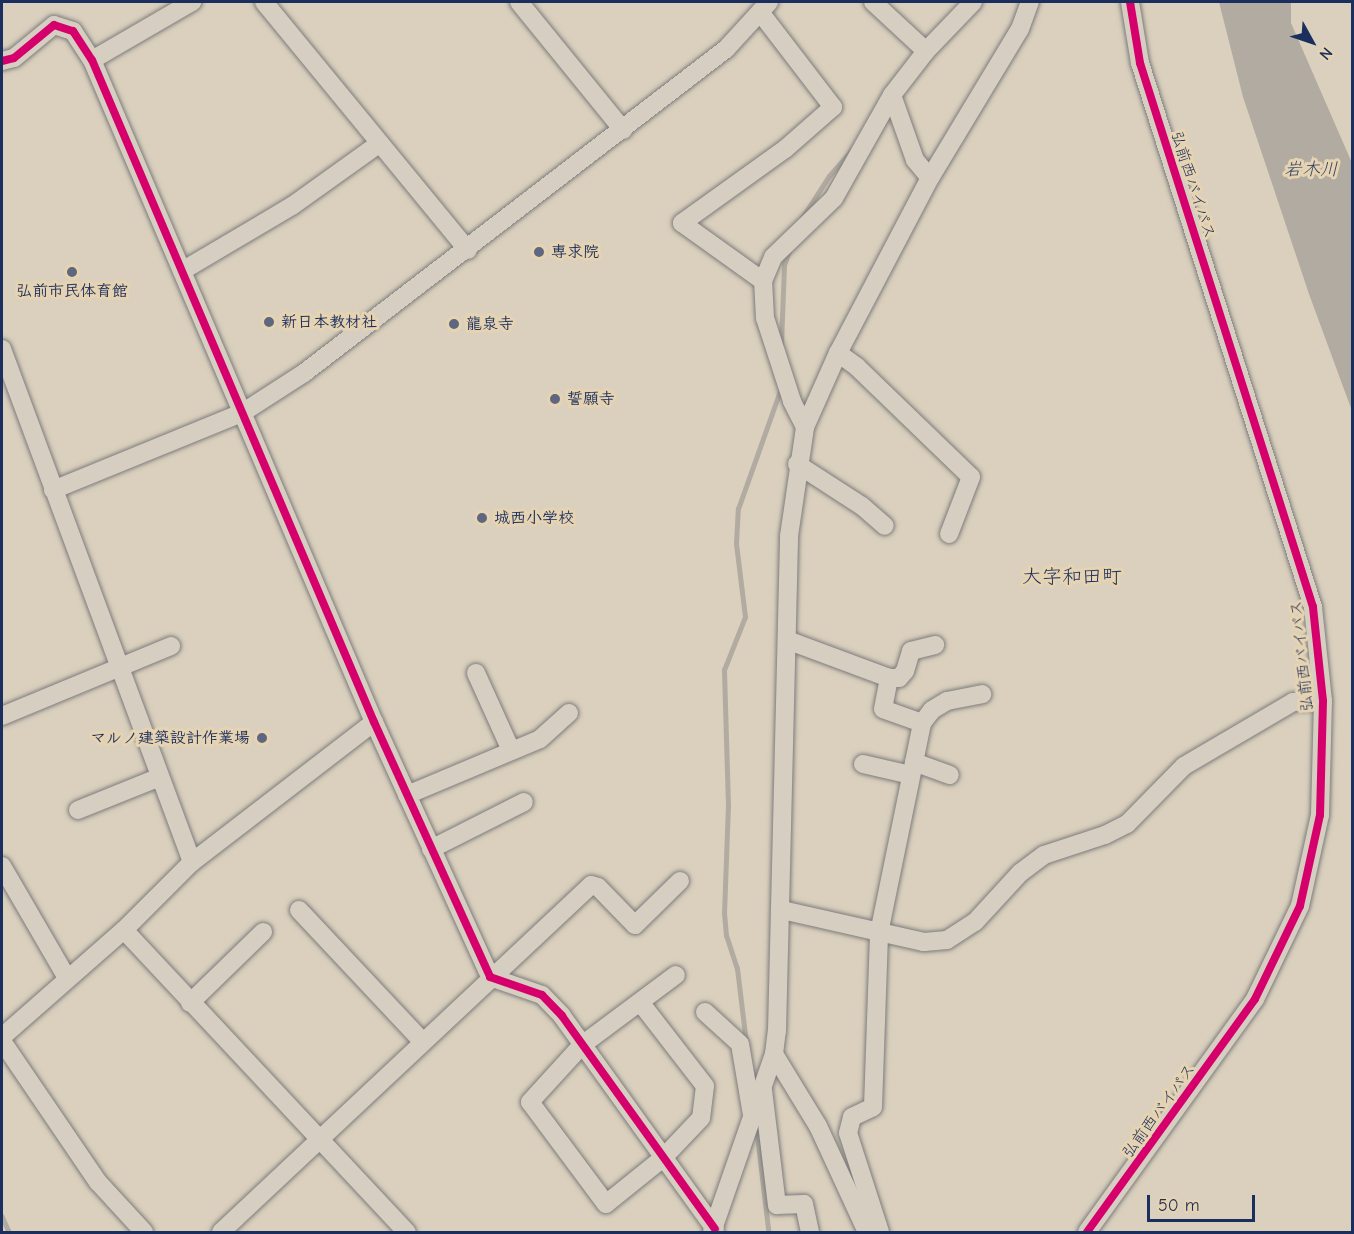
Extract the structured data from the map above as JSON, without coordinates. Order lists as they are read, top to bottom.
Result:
{
  "streets": {
    "street": ["弘前西バイパス"]
  },
  "districts": ["大字和田町"],
  "water": ["岩木川"],
  "places": [
    "専求院",
    "弘前市民体育館",
    "新日本教材社",
    "龍泉寺",
    "誓願寺",
    "城西小学校",
    "マルノ建築設計作業場"
  ],
  "scale_bar": "50 m",
  "north": "bottom right"
}
